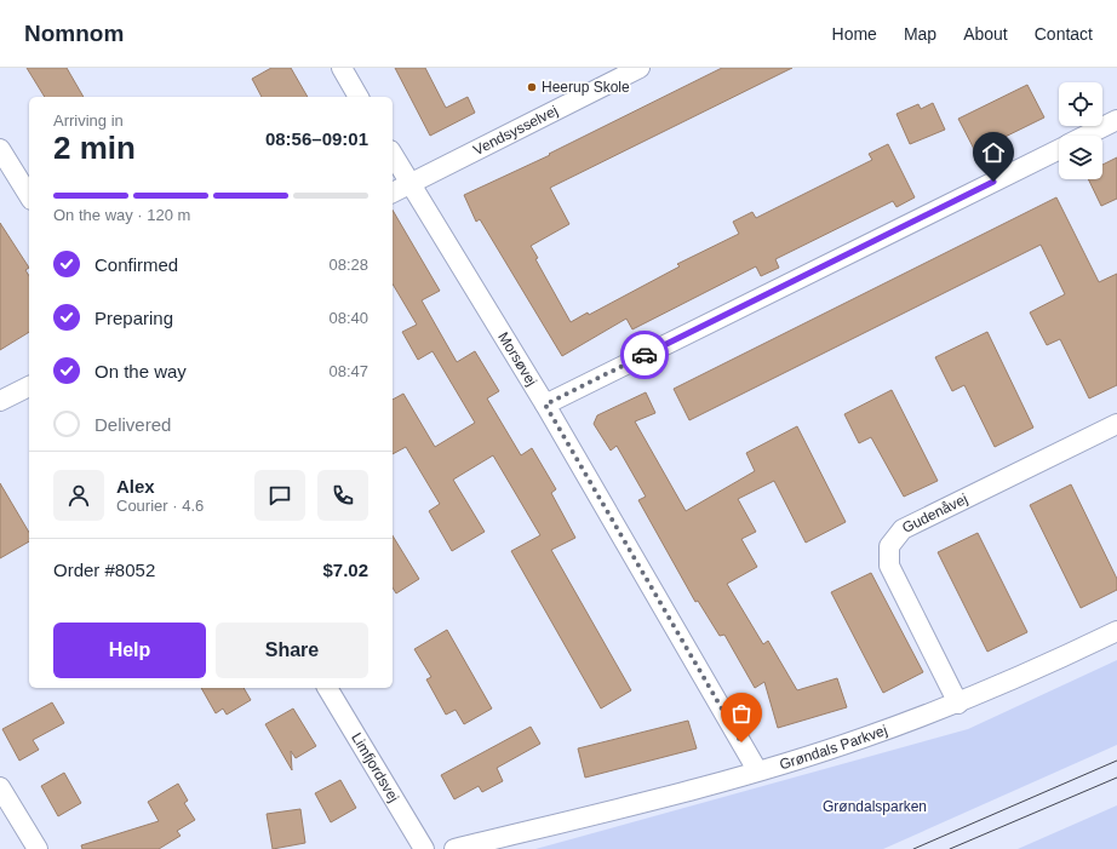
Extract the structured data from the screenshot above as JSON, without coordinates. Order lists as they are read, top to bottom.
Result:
{
  "streets": {
    "street": [
      "Vendsysselvej",
      "Morsøvej",
      "Gudenåvej",
      "Grøndals Parkvej",
      "Limfjordsvej"
    ]
  },
  "crossings": [
    ["Vendsysselvej", "Morsøvej"],
    ["Morsøvej", "Grøndals Parkvej"],
    ["Gudenåvej", "Grøndals Parkvej"]
  ],
  "parks": ["Grøndalsparken"],
  "places": ["Heerup Skole"],
  "page": {
    "header": "Nomnom",
    "nav": [
      "Home",
      "Map",
      "About",
      "Contact"
    ],
    "heading": ["2 min", "Arriving in", "08:56–09:01"],
    "panel": [
      "Alex",
      "Courier · 4.6",
      "Order #8052",
      "$7.02"
    ],
    "bar": "On the way · 120 m",
    "list": [
      ["Confirmed", "08:28"],
      ["Preparing", "08:40"],
      ["On the way", "08:47"],
      "Delivered"
    ],
    "buttons": ["Help", "Share"]
  }
}
